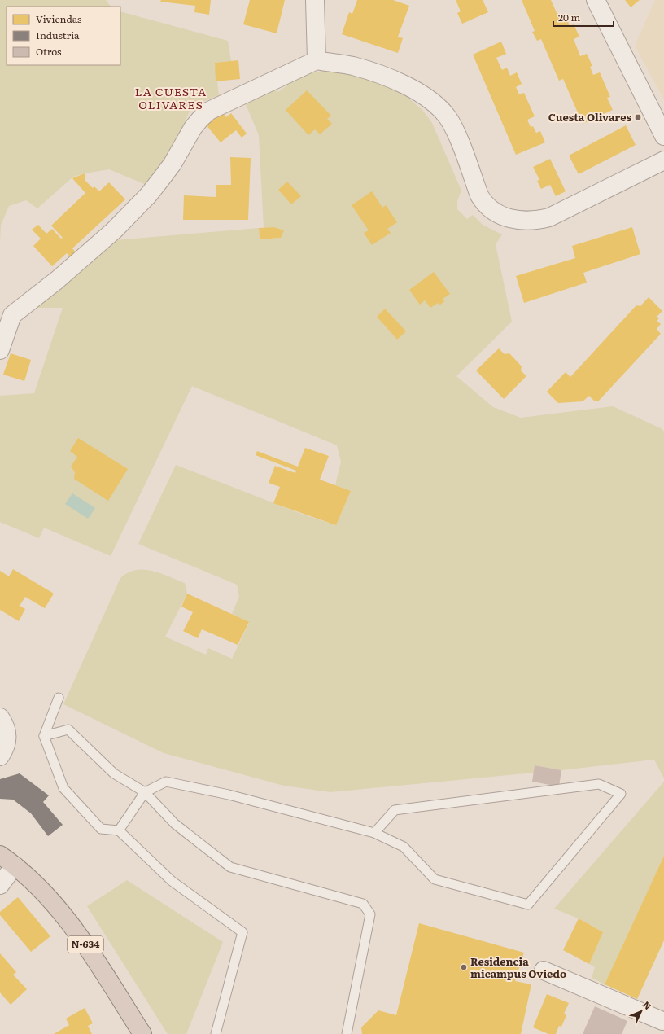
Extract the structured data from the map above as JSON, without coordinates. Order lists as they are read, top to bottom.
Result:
{
  "streets": {
    "highway": ["N-634"]
  },
  "districts": ["LA CUESTA OLIVARES"],
  "places": {
    "transit": ["Cuesta Olivares"],
    "other": ["Residencia micampus Oviedo"]
  },
  "legend": ["Viviendas", "Industria", "Otros"],
  "scale_bar": "20 m",
  "north": "top right"
}
